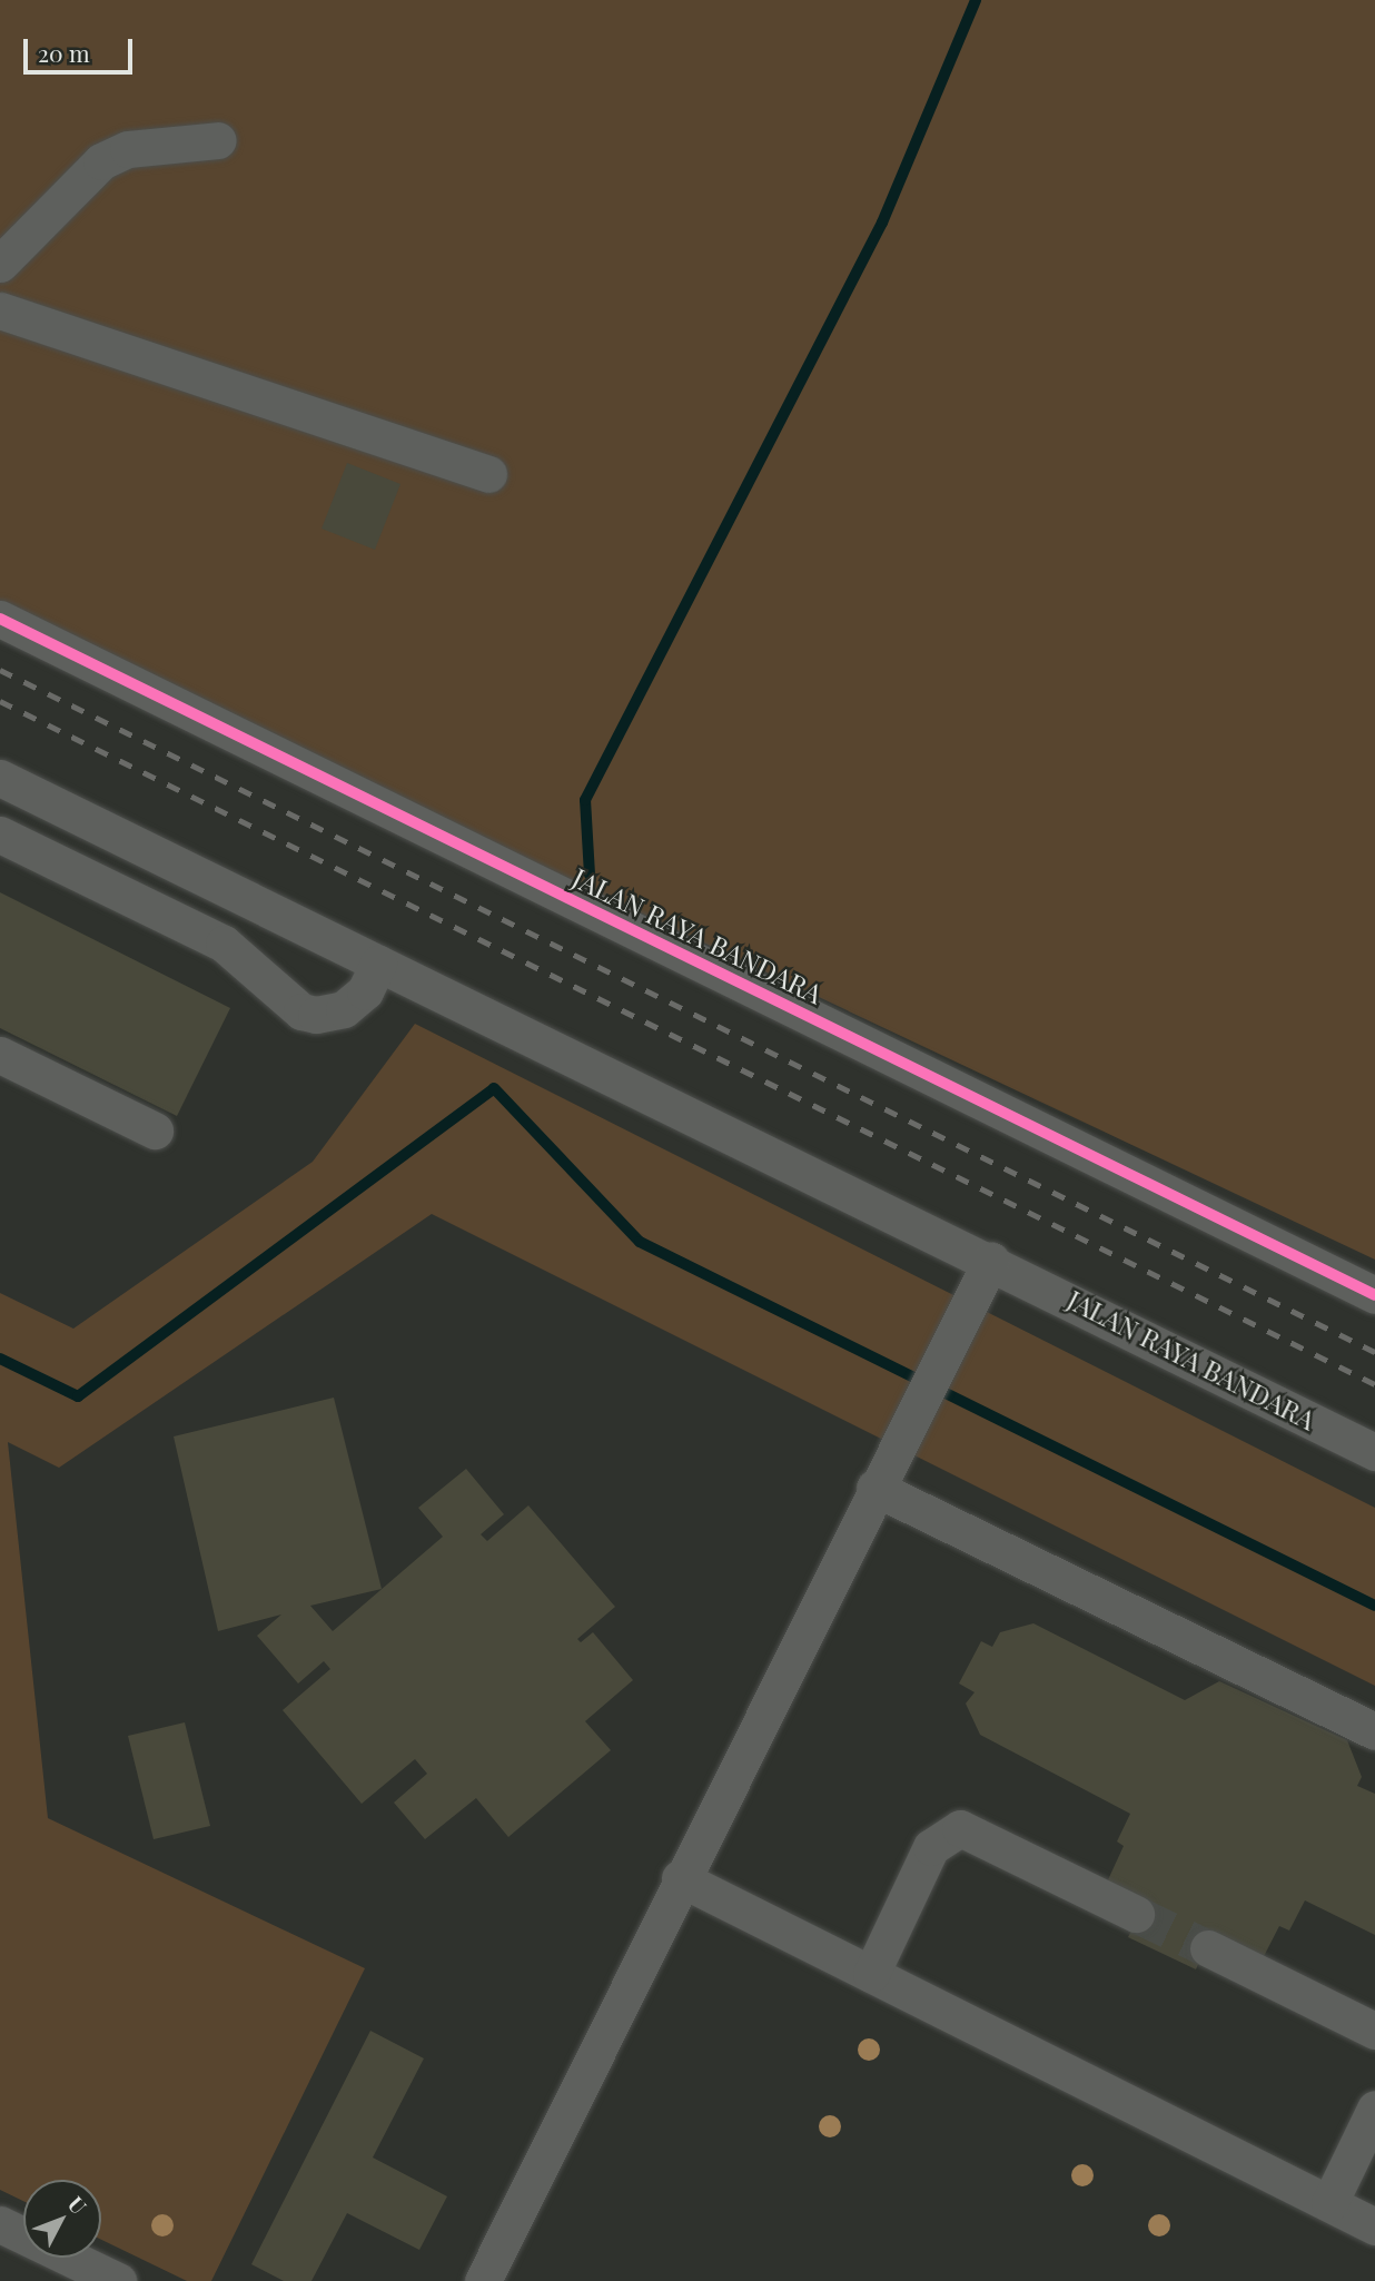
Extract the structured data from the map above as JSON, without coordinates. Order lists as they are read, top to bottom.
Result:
{
  "streets": {
    "street": ["JALAN RAYA BANDARA"]
  },
  "scale_bar": "20 m",
  "north": "top right"
}
